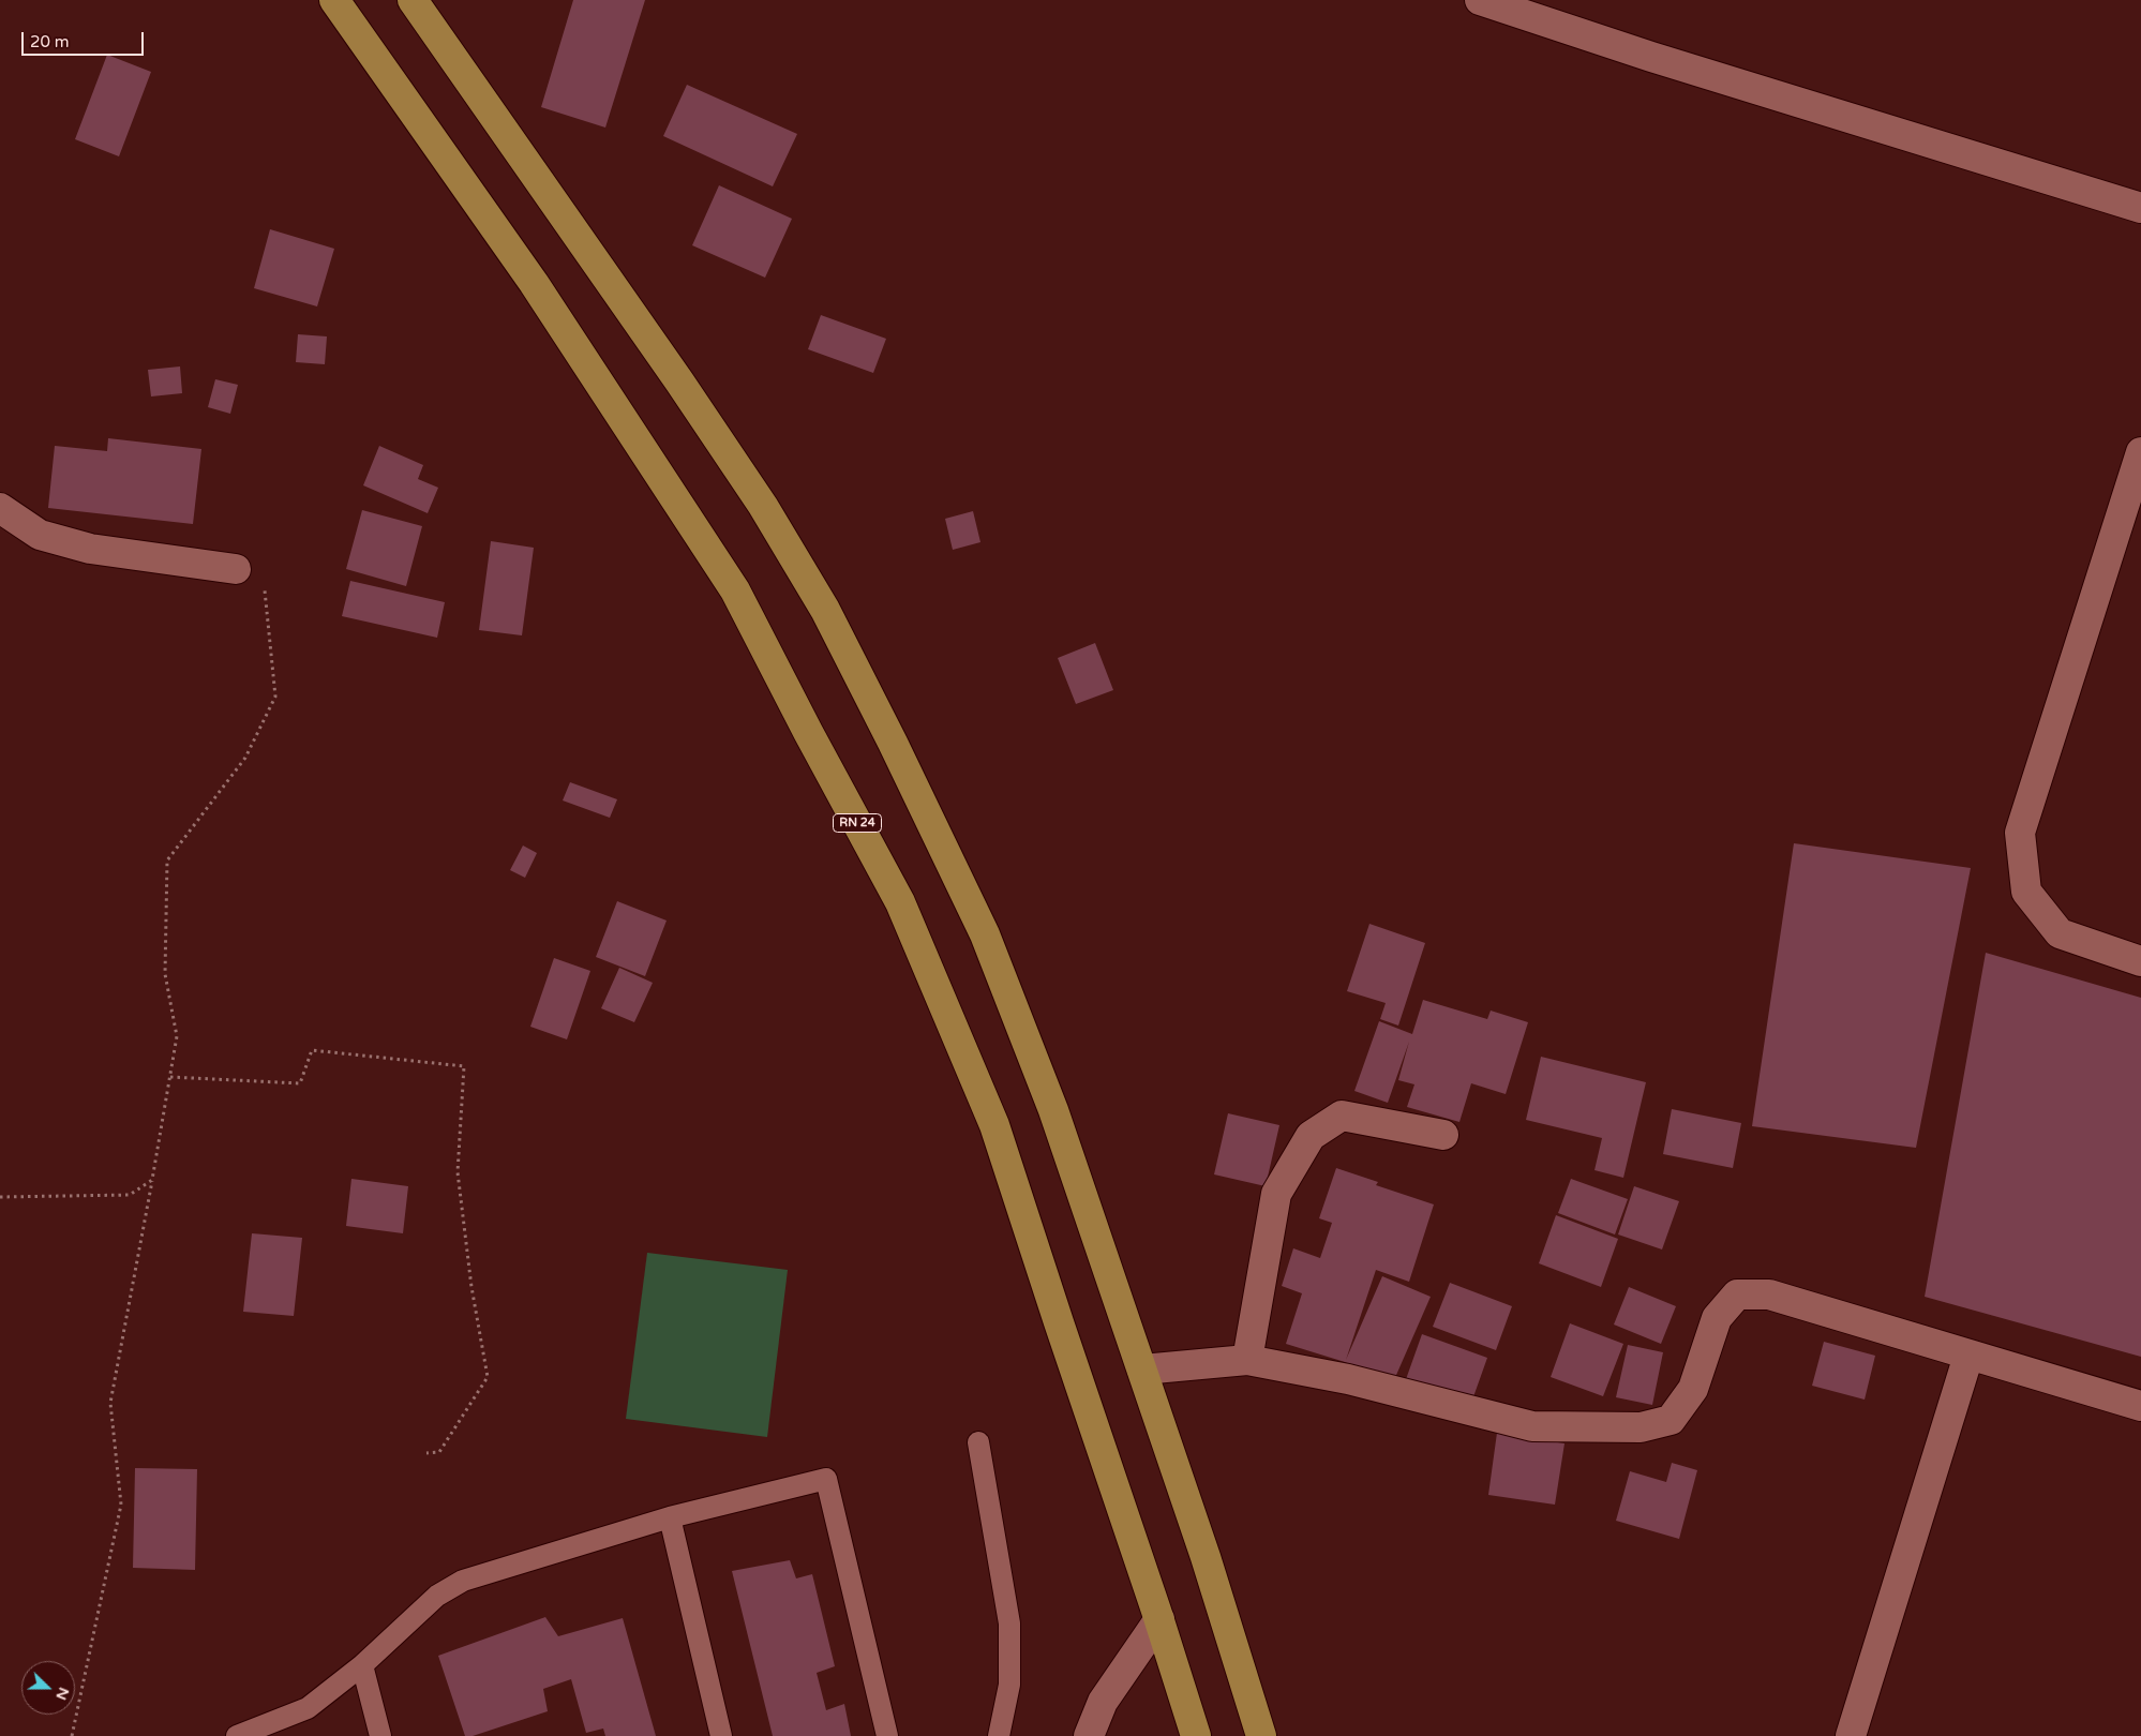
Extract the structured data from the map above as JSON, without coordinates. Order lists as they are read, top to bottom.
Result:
{
  "streets": {
    "highway": ["RN 24"]
  },
  "scale_bar": "20 m",
  "north": "right"
}
